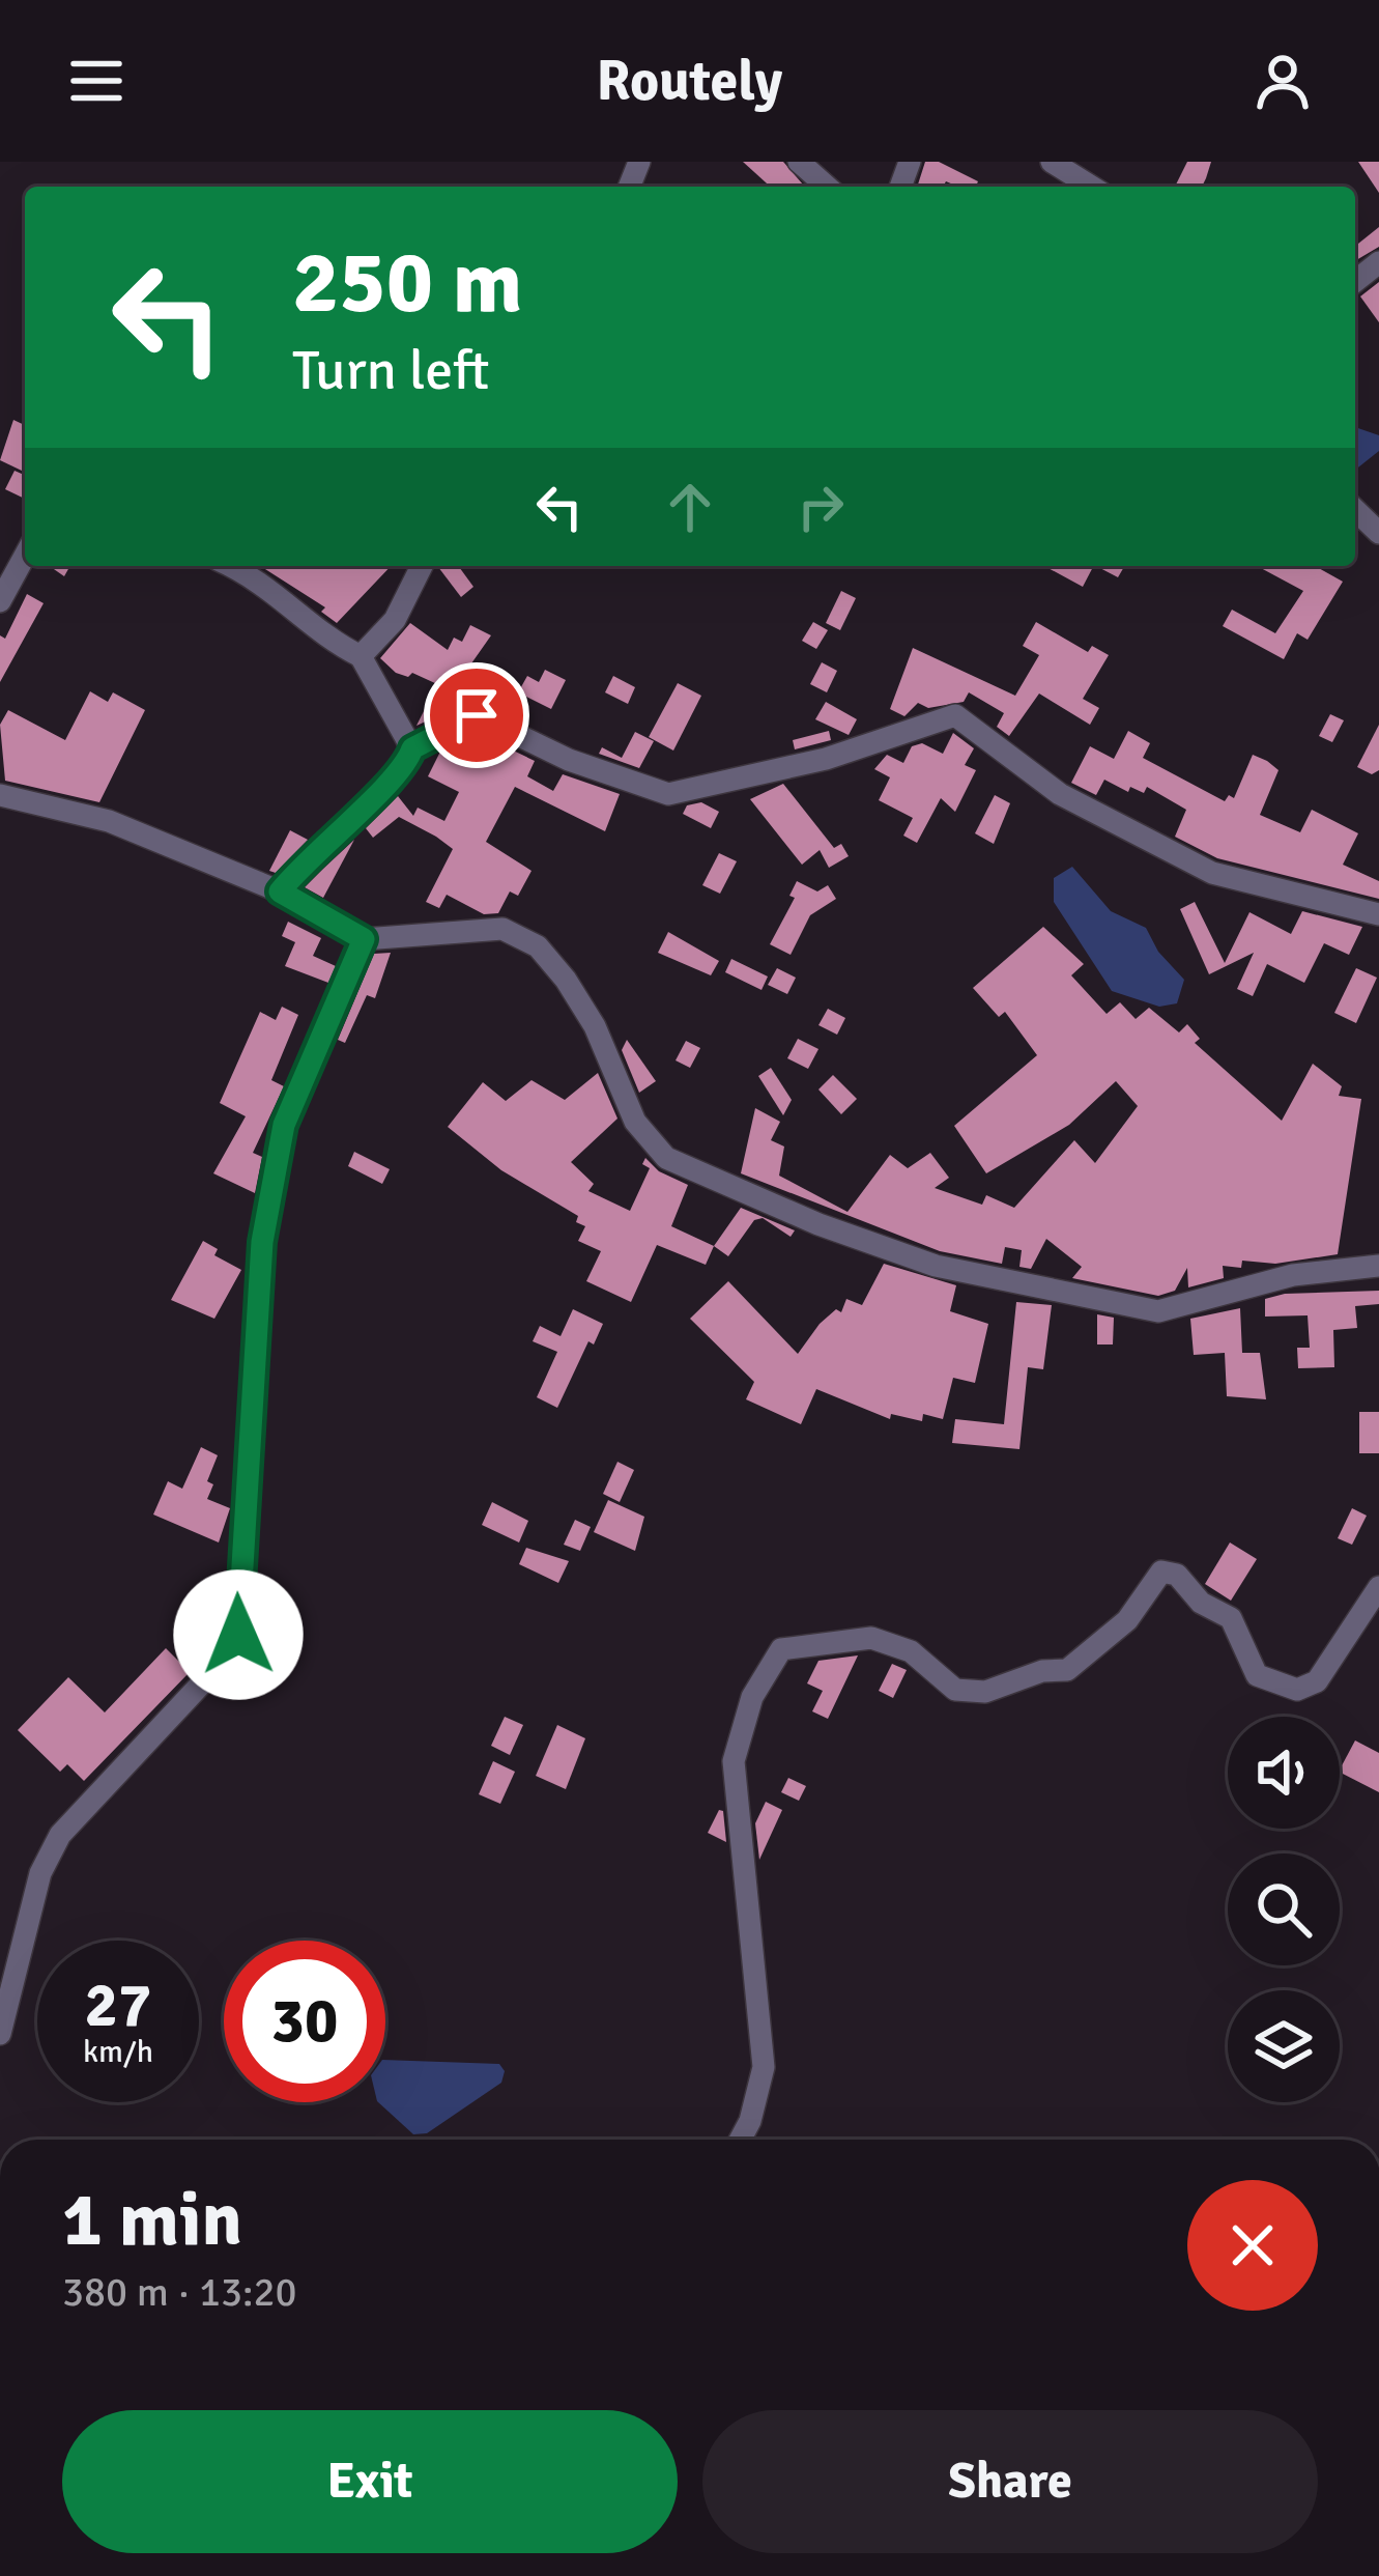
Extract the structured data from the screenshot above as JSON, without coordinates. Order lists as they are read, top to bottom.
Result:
{
  "page": {
    "header": "Routely",
    "turn": ["250 m", "Turn left"],
    "speed": "27 km/h",
    "limit": "30",
    "heading": ["1 min", "380 m · 13:20"],
    "buttons": ["Exit", "Share"]
  }
}
